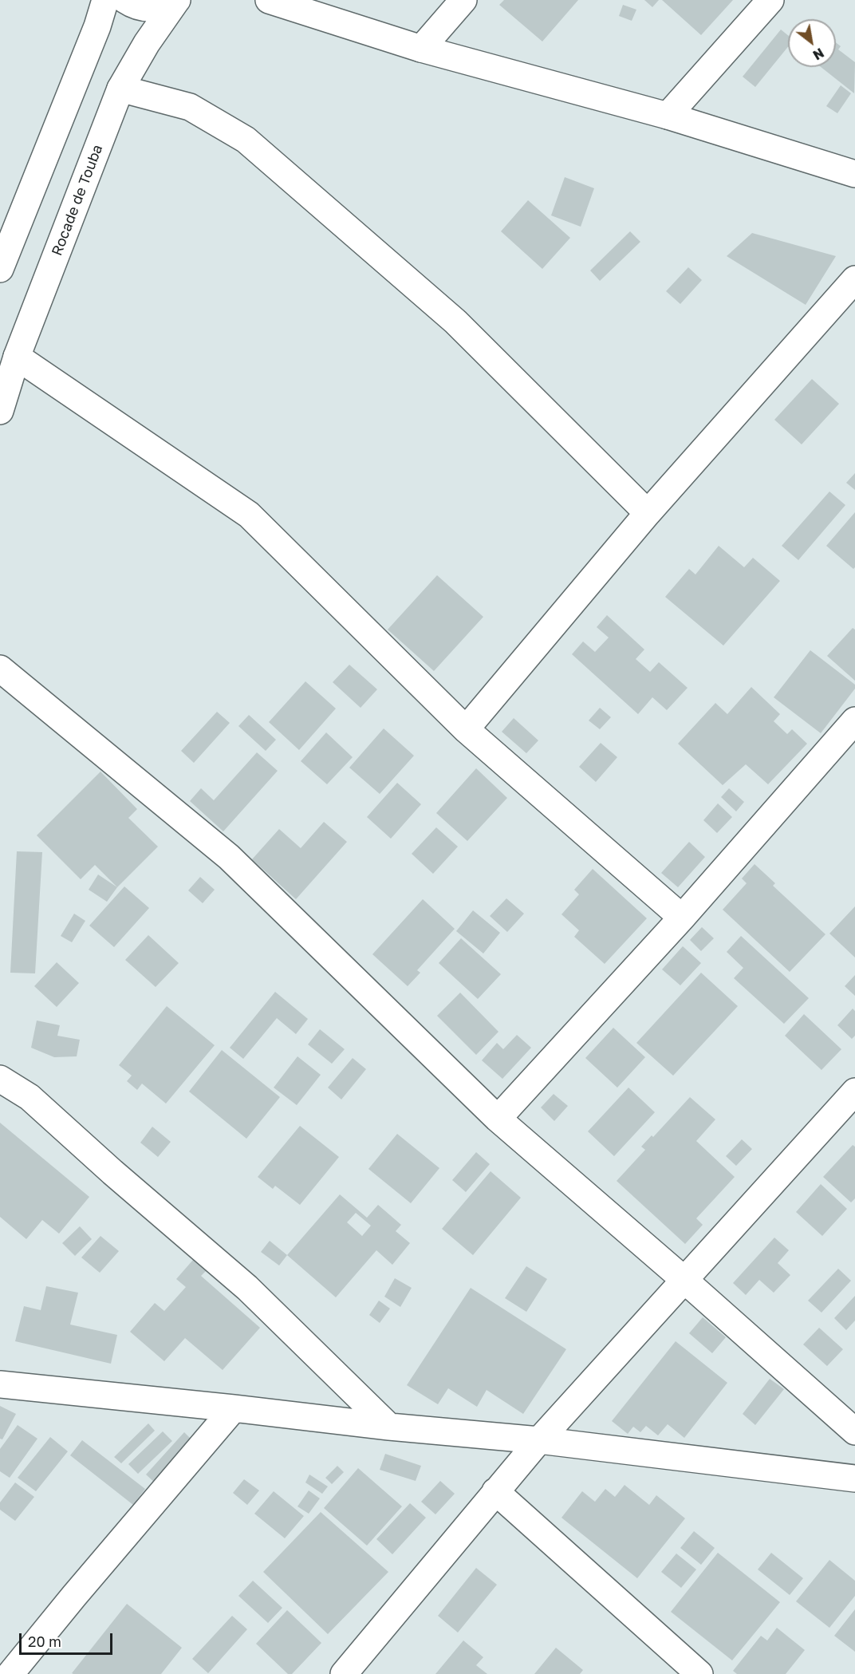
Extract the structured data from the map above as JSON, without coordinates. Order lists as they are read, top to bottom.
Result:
{
  "streets": {
    "street": ["Rocade de Touba"]
  },
  "scale_bar": "20 m",
  "north": "bottom right"
}
